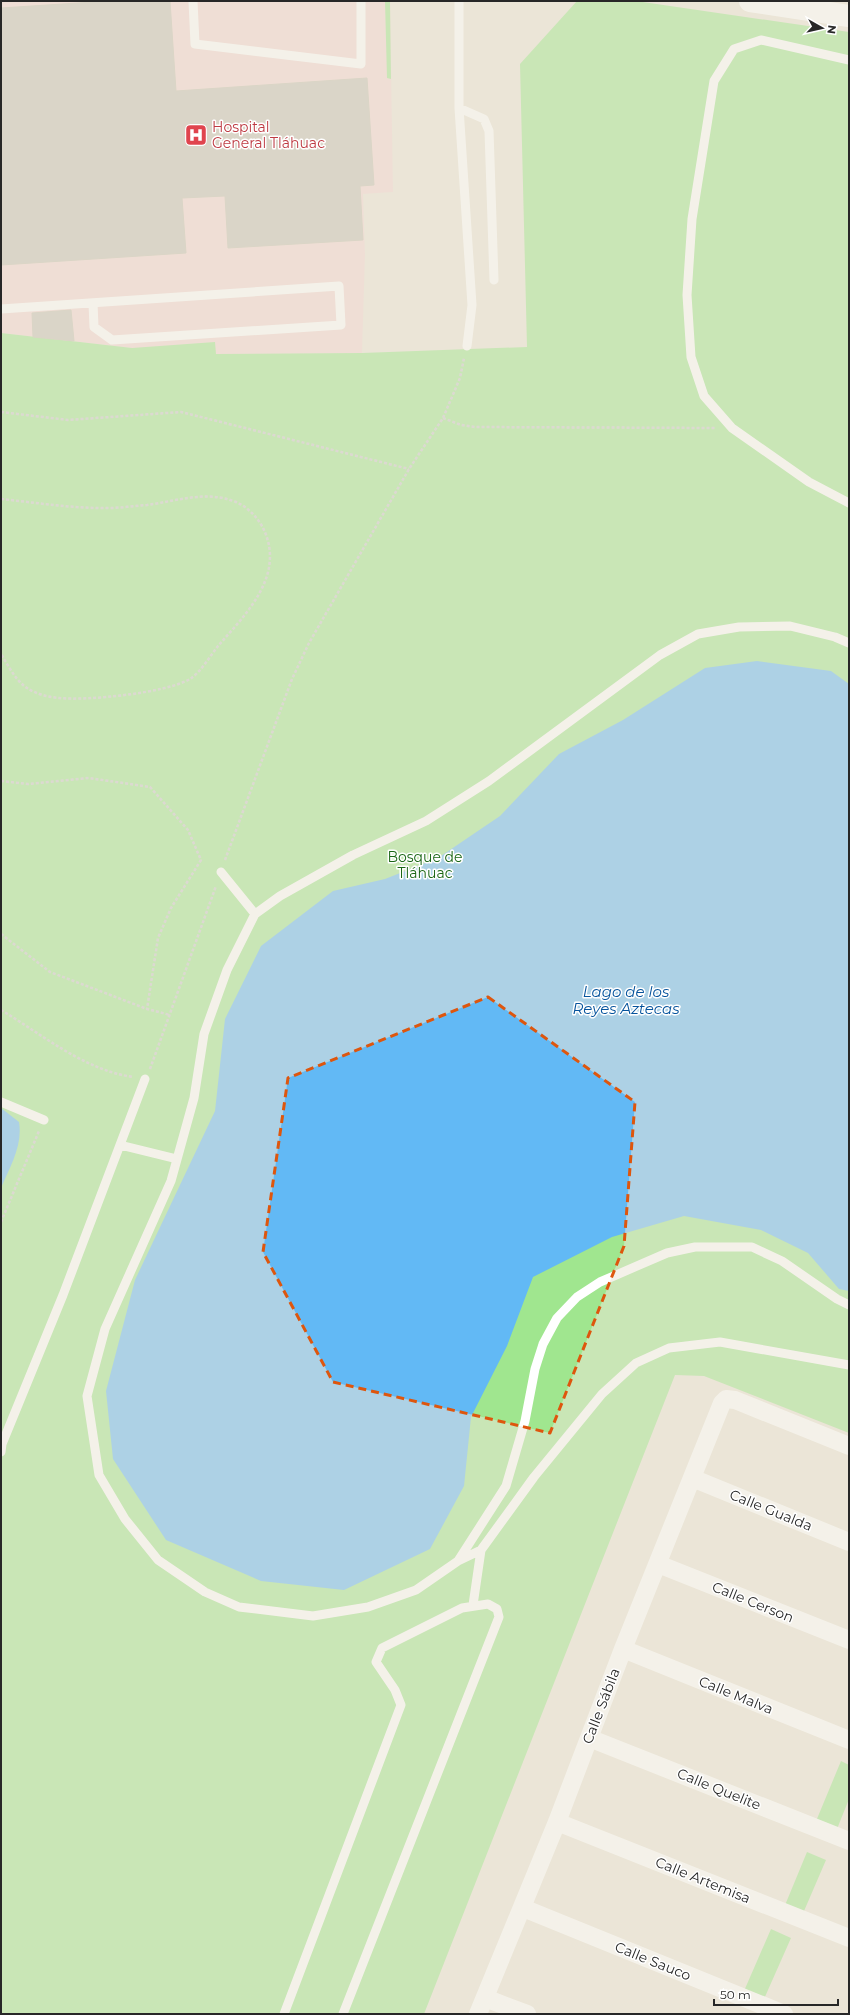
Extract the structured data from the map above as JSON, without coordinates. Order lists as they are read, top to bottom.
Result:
{
  "streets": {
    "street": [
      "Calle Gualda",
      "Calle Cerson",
      "Calle Malva",
      "Calle Sábila",
      "Calle Quelite",
      "Calle Artemisa",
      "Calle Sauco"
    ]
  },
  "crossings": [
    ["Calle Gualda", "Calle Sábila"],
    ["Calle Cerson", "Calle Sábila"],
    ["Calle Malva", "Calle Sábila"],
    ["Calle Sábila", "Calle Quelite"],
    ["Calle Sábila", "Calle Artemisa"],
    ["Calle Sábila", "Calle Sauco"]
  ],
  "water": ["Lago de los Reyes Aztecas"],
  "parks": ["Bosque de Tláhuac"],
  "places": {
    "hospital": ["Hospital General Tláhuac"]
  },
  "scale_bar": "50 m",
  "north": "right"
}
